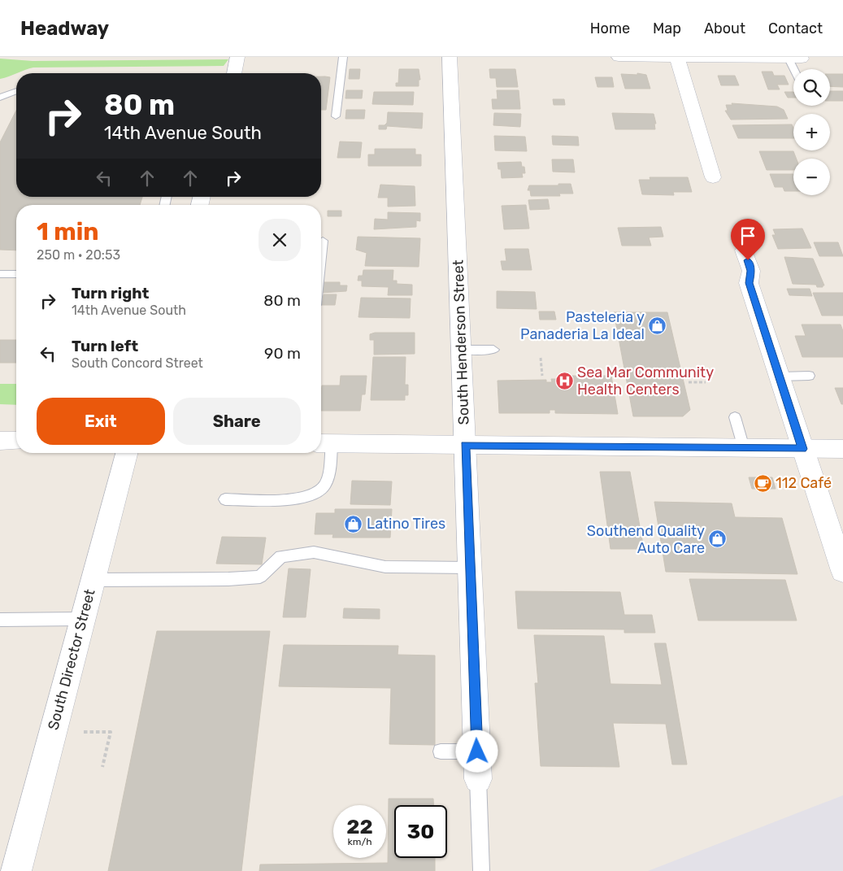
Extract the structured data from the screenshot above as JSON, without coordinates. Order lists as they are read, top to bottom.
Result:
{
  "streets": {
    "street": ["South Henderson Street", "South Director Street"]
  },
  "places": {
    "shop": ["Pasteleria y Panaderia La Ideal", "Latino Tires", "Southend Quality Auto Care"],
    "hospital": ["Sea Mar Community Health Centers"],
    "cafe": ["112 Café"]
  },
  "page": {
    "header": "Headway",
    "nav": [
      "Home",
      "Map",
      "About",
      "Contact"
    ],
    "map_buttons": ["+", "−"],
    "turn": ["80 m", "14th Avenue South"],
    "heading": ["1 min", "250 m · 20:53"],
    "list": [
      {
        "name": "Turn right",
        "note": "14th Avenue South",
        "value": "80 m"
      },
      {
        "name": "Turn left",
        "note": "South Concord Street",
        "value": "90 m"
      }
    ],
    "buttons": ["Exit", "Share"],
    "speed": "22 km/h",
    "limit": "30"
  }
}
